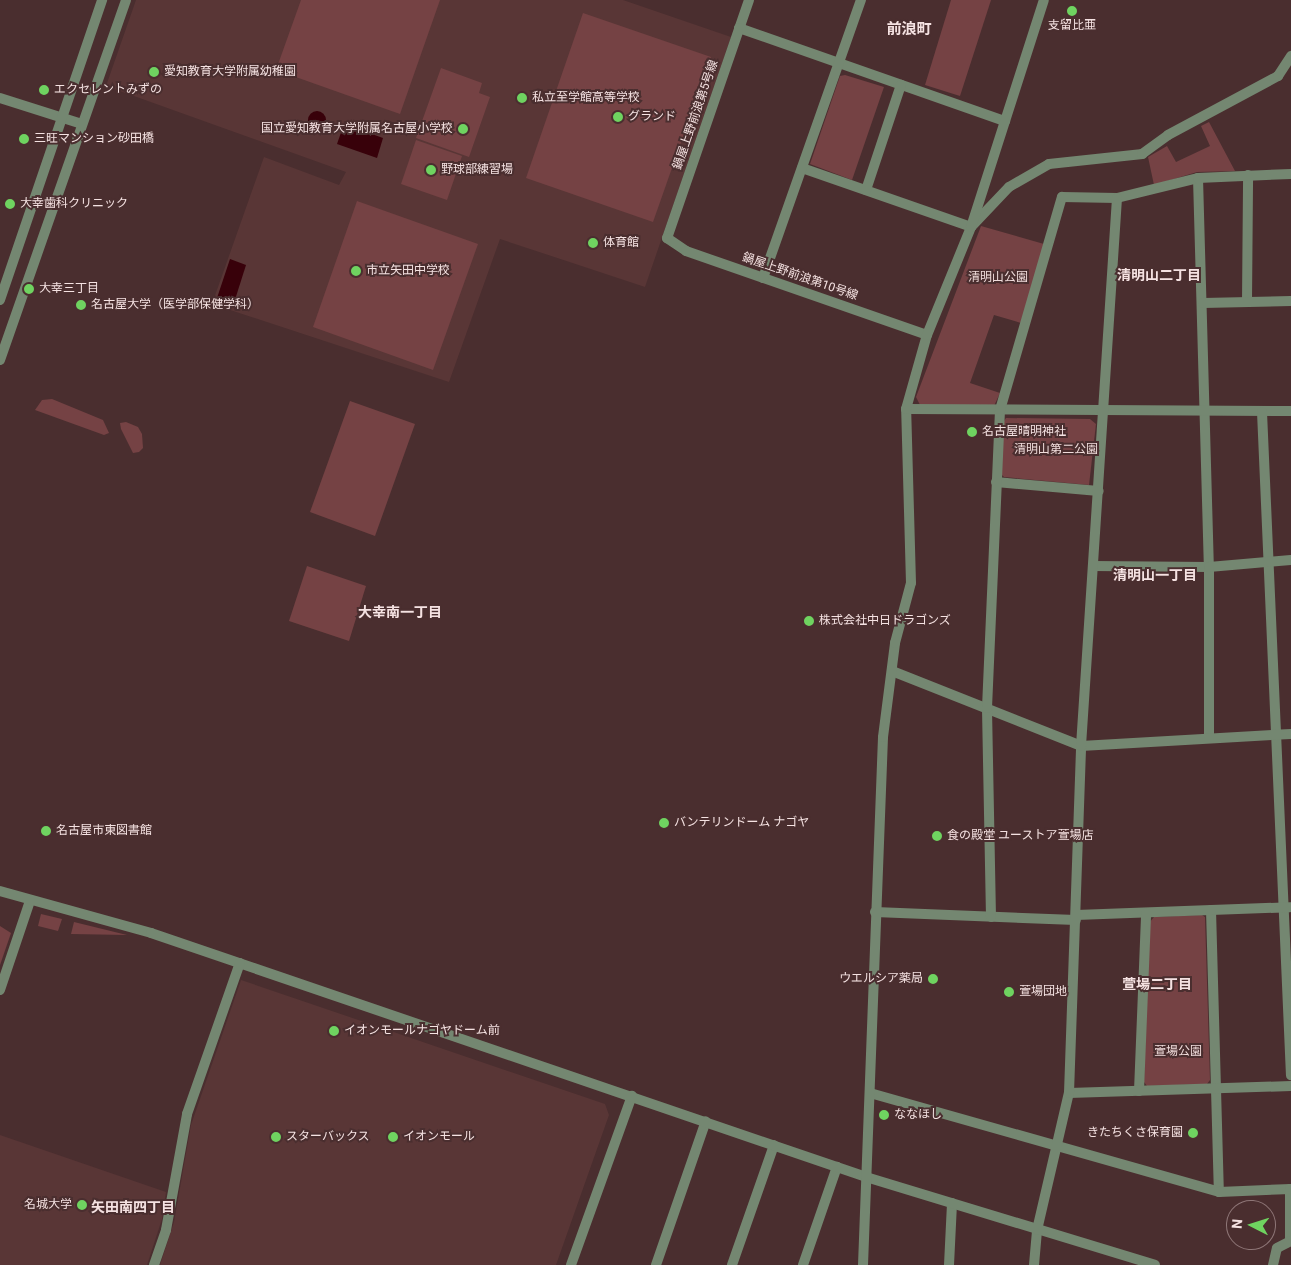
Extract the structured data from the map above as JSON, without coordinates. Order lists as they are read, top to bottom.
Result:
{
  "streets": {
    "street": ["鍋屋上野前浪第5号線", "鍋屋上野前浪第10号線"]
  },
  "crossings": [
    ["鍋屋上野前浪第5号線", "鍋屋上野前浪第10号線"]
  ],
  "districts": [
    "前浪町",
    "清明山二丁目",
    "清明山一丁目",
    "大幸南一丁目",
    "萱場二丁目",
    "矢田南四丁目"
  ],
  "parks": ["清明山公園", "清明山第二公園", "萱場公園"],
  "places": [
    "支留比亜",
    "愛知教育大学附属幼稚園",
    "エクセレントみずの",
    "私立至学館高等学校",
    "グランド",
    "国立愛知教育大学附属名古屋小学校",
    "三旺マンション砂田橋",
    "野球部練習場",
    "大幸歯科クリニック",
    "体育館",
    "市立矢田中学校",
    "大幸三丁目",
    "名古屋大学（医学部保健学科）",
    "名古屋晴明神社",
    "株式会社中日ドラゴンズ",
    "バンテリンドーム ナゴヤ",
    "名古屋市東図書館",
    "食の殿堂 ユーストア萱場店",
    "ウエルシア薬局",
    "萱場団地",
    "イオンモールナゴヤドーム前",
    "ななほし",
    "きたちくさ保育園",
    "スターバックス",
    "イオンモール",
    "名城大学"
  ],
  "north": "left"
}
